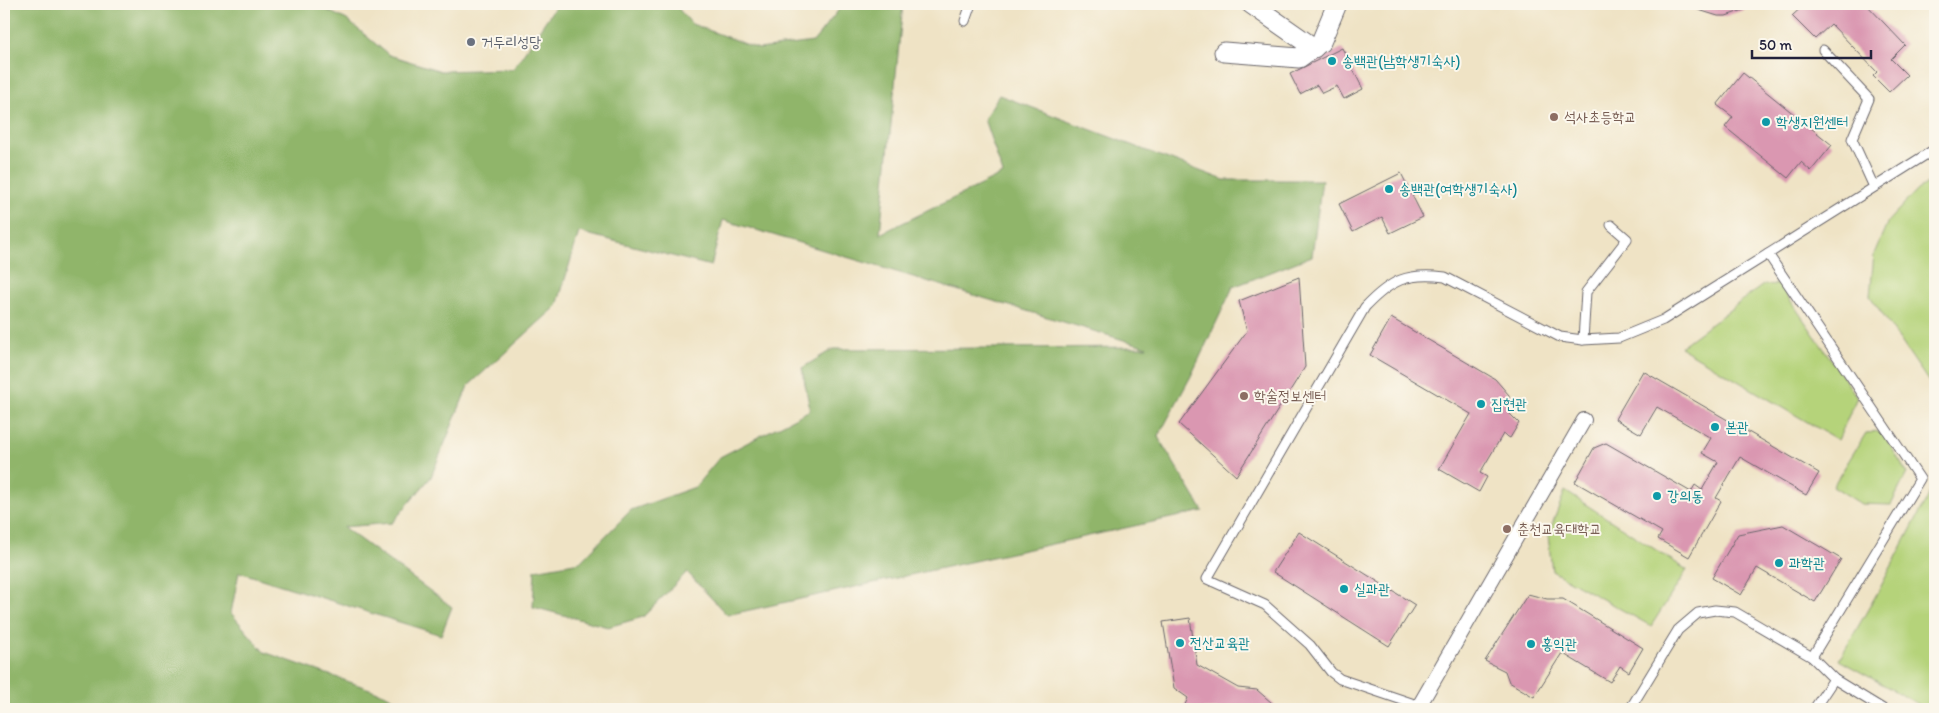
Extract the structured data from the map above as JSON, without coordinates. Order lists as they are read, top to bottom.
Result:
{
  "places": [
    "거두리성당",
    "송백관(남학생기숙사)",
    "석사초등학교",
    "학생지원센터",
    "송백관(여학생기숙사)",
    "학술정보센터",
    "집현관",
    "본관",
    "강의동",
    "춘천교육대학교",
    "과학관",
    "실과관",
    "전산교육관",
    "홍익관"
  ],
  "scale_bar": "50 m"
}
